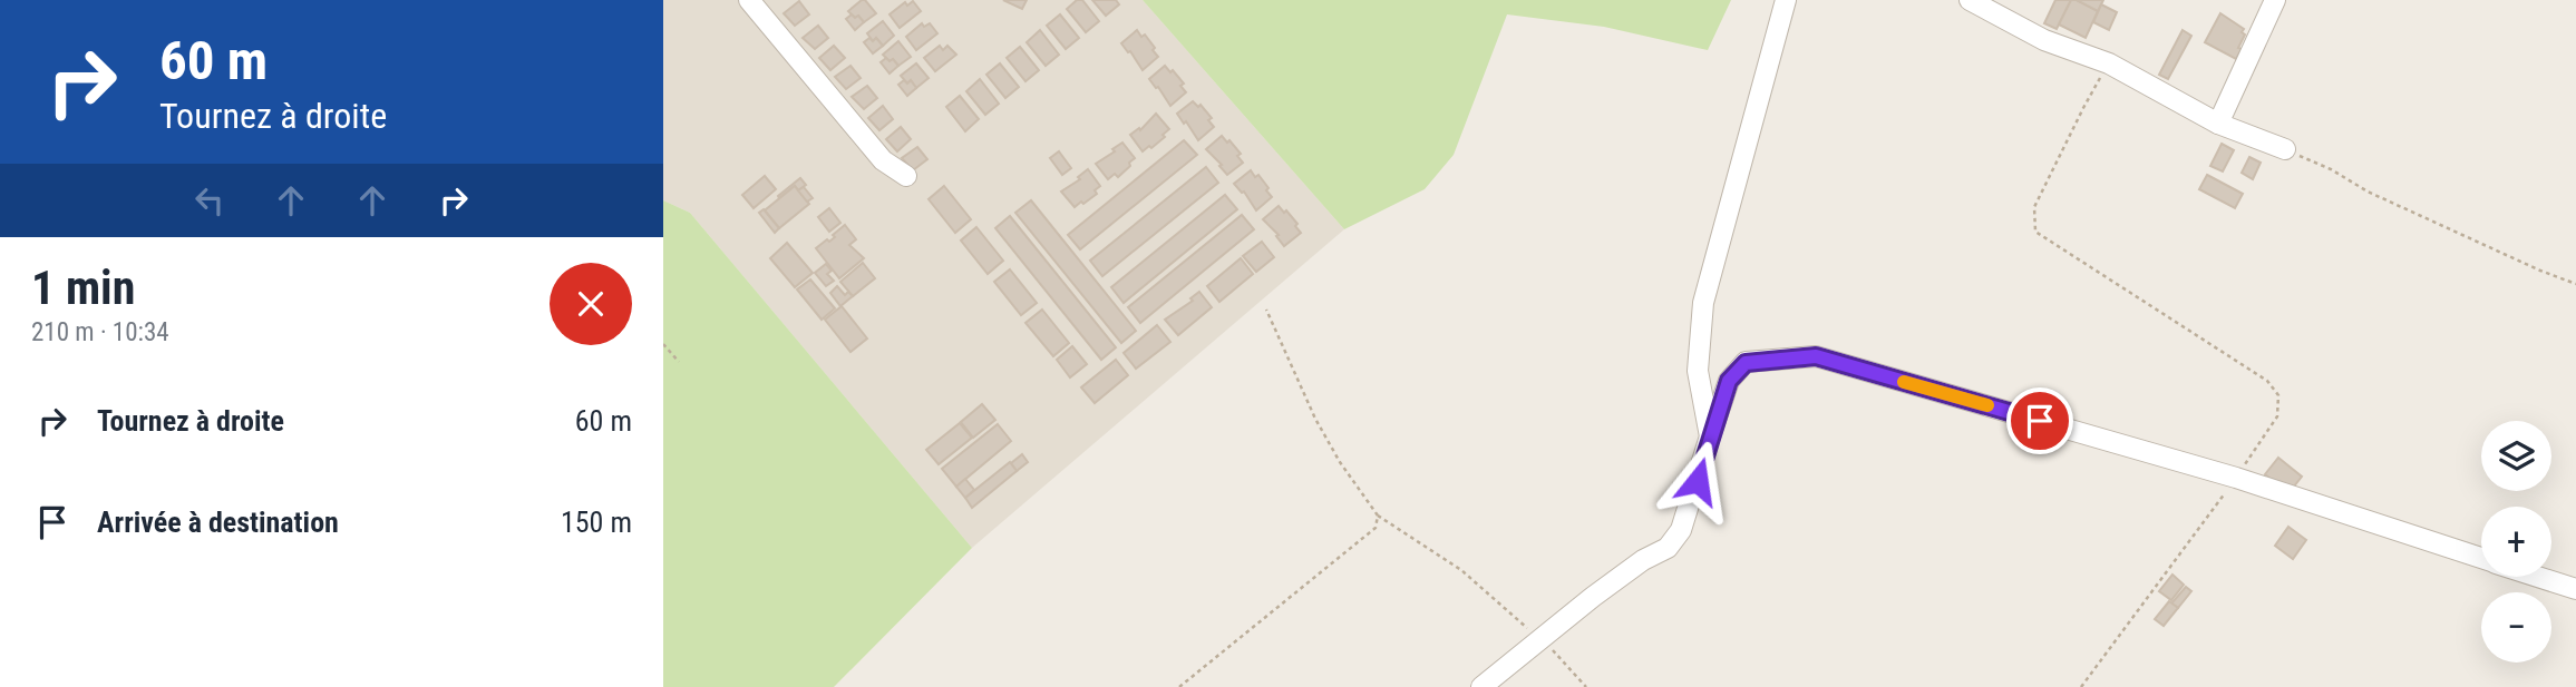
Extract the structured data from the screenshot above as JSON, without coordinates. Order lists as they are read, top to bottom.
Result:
{
  "page": {
    "turn": ["60 m", "Tournez à droite"],
    "heading": ["1 min", "210 m · 10:34"],
    "list": [
      {
        "name": "Tournez à droite",
        "value": "60 m"
      },
      {
        "name": "Arrivée à destination",
        "value": "150 m"
      }
    ],
    "map_buttons": ["+", "−"]
  }
}
